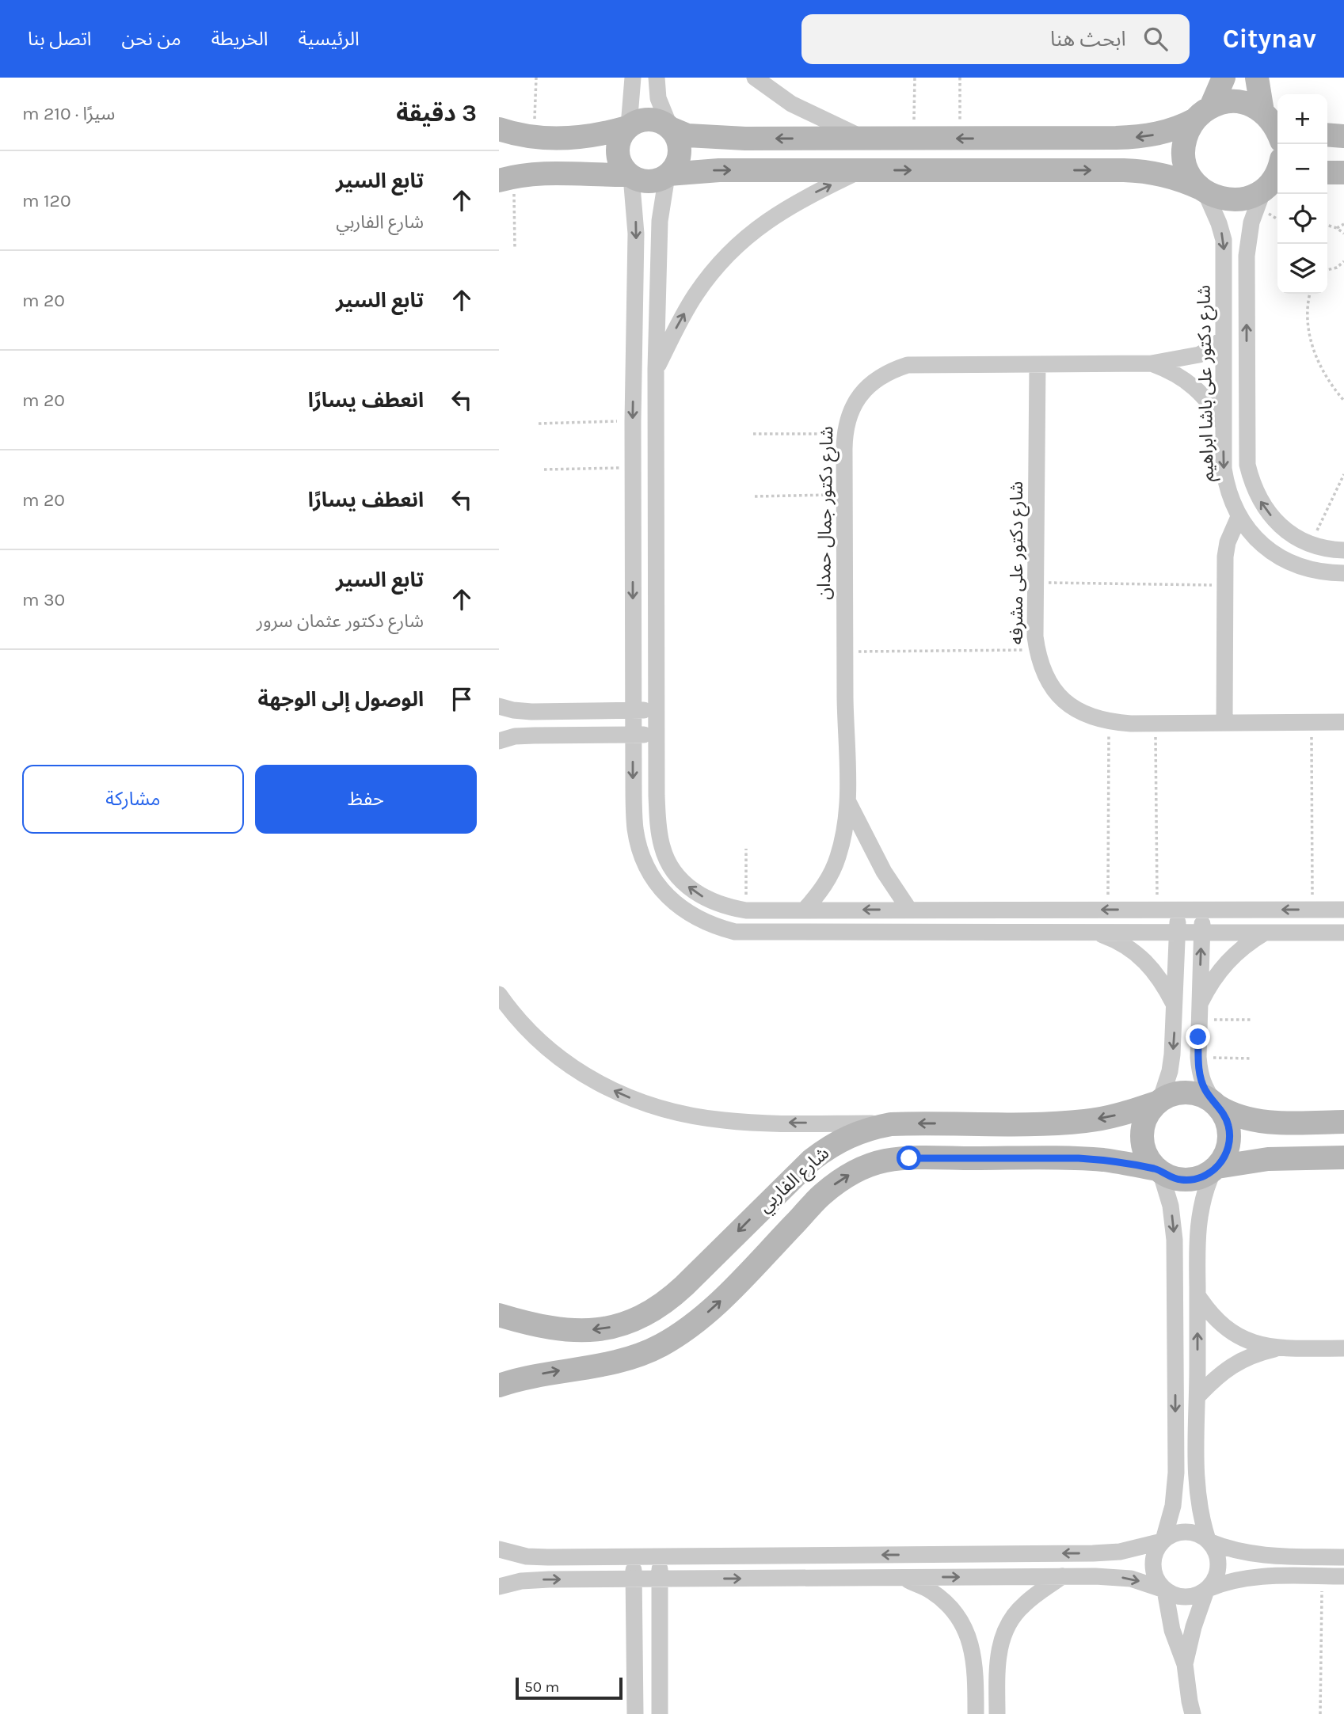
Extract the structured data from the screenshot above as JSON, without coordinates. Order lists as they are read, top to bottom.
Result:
{
  "streets": {
    "street": [
      "شارع دكتور على باشا ابراهيم",
      "شارع دكتور جمال حمدان",
      "شارع دكتور على مشرفه",
      "شارع الفاربي"
    ]
  },
  "crossings": [
    ["شارع دكتور على باشا ابراهيم", "شارع دكتور جمال حمدان"],
    ["شارع دكتور جمال حمدان", "شارع دكتور على مشرفه"]
  ],
  "scale_bar": "50 m",
  "page": {
    "header": "Citynav",
    "search": "ابحث هنا",
    "nav": [
      "الرئيسية",
      "الخريطة",
      "من نحن",
      "اتصل بنا"
    ],
    "heading": ["3 دقيقة", "سيرًا · 210 m"],
    "map_buttons": ["+", "−"],
    "list": [
      ["تابع السير", "شارع الفاربي", "120 m"],
      ["تابع السير", "20 m"],
      ["انعطف يسارًا", "20 m"],
      ["انعطف يسارًا", "20 m"],
      ["تابع السير", "شارع دكتور عثمان سرور", "30 m"],
      "الوصول إلى الوجهة"
    ],
    "buttons": ["حفظ", "مشاركة"],
    "scale": "50 m"
  }
}
